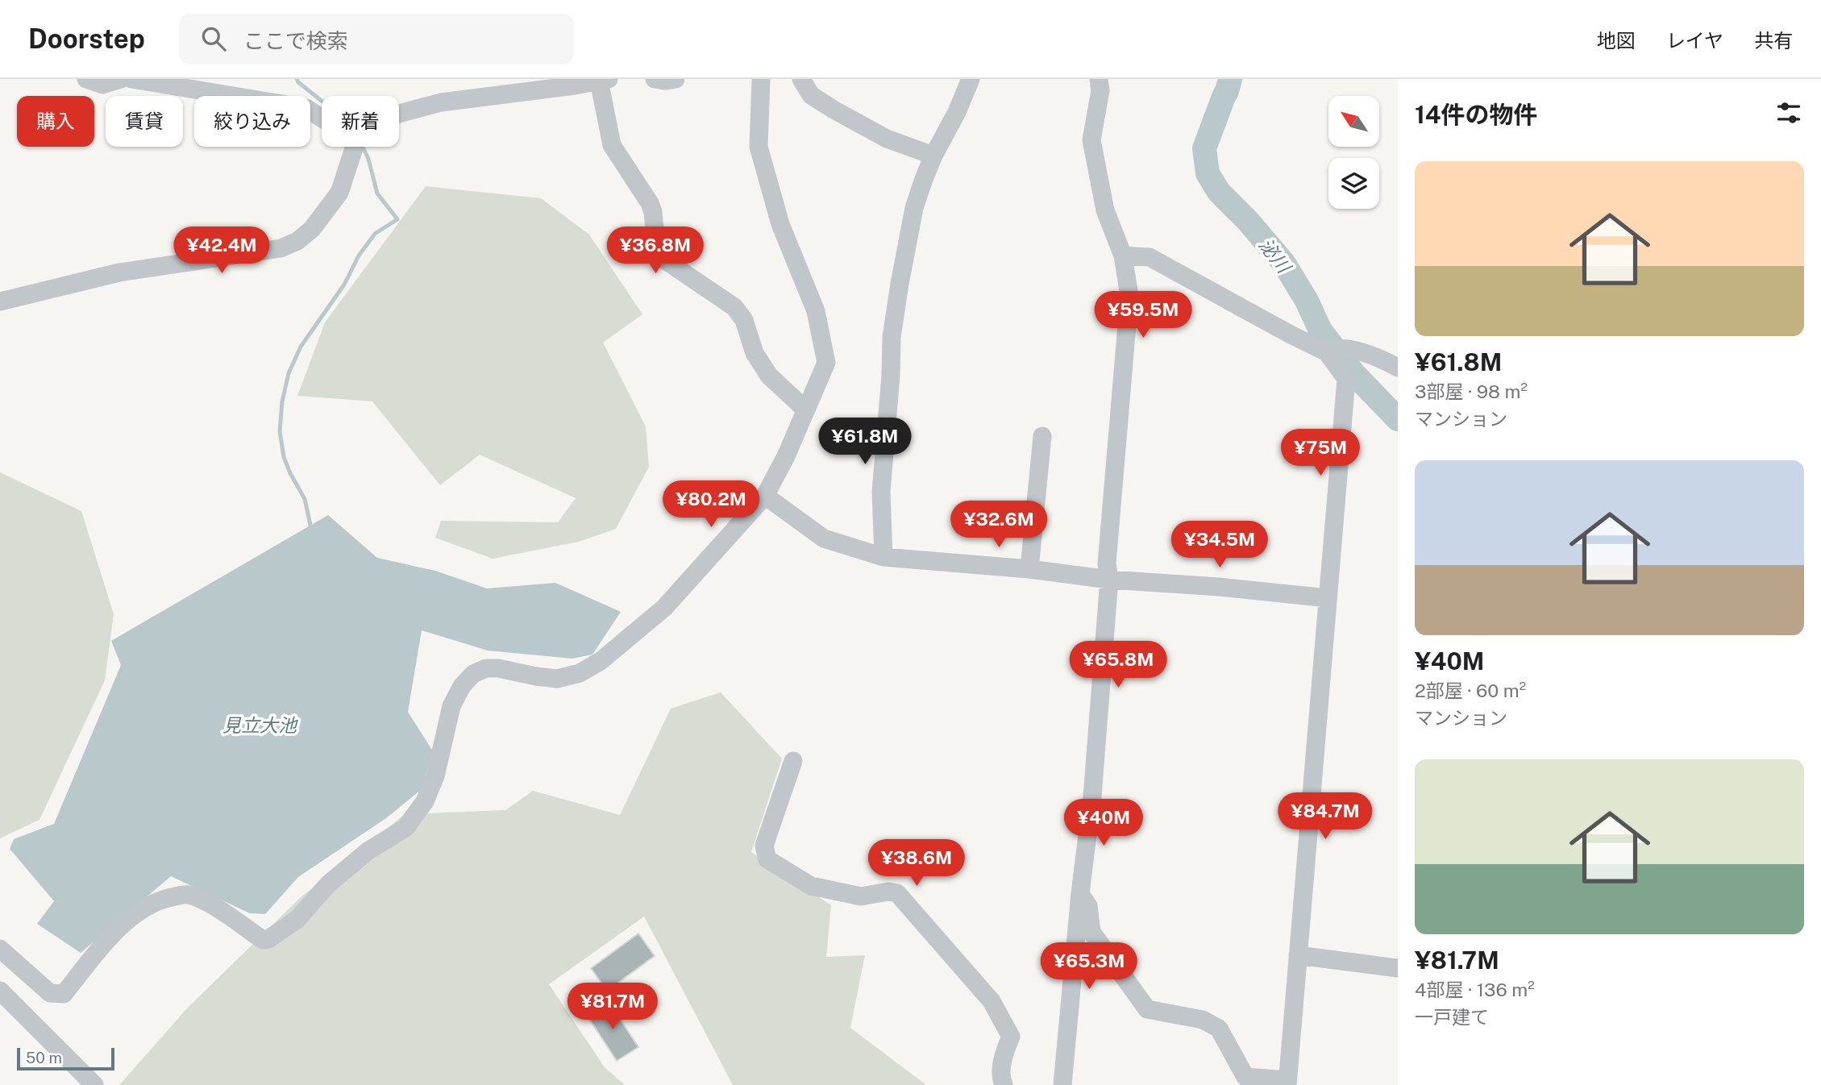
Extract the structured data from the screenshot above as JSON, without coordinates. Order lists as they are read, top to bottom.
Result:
{
  "water": ["泌川", "見立大池"],
  "scale_bar": "50 m",
  "north": "top left",
  "page": {
    "header": "Doorstep",
    "search": "ここで検索",
    "nav": ["地図", "レイヤ", "共有"],
    "heading": "14件の物件",
    "chip": [
      "購入",
      "賃貸",
      "絞り込み",
      "新着"
    ],
    "list": [
      {
        "name": "¥61.8M",
        "note": "3部屋 · 98 m² · マンション"
      },
      {
        "name": "¥40M",
        "note": "2部屋 · 60 m² · マンション"
      },
      {
        "name": "¥81.7M",
        "note": "4部屋 · 136 m² · 一戸建て"
      }
    ],
    "price": [
      "¥42.4M",
      "¥36.8M",
      "¥59.5M",
      "¥61.8M",
      "¥75M",
      "¥80.2M",
      "¥32.6M",
      "¥34.5M",
      "¥65.8M",
      "¥84.7M",
      "¥40M",
      "¥38.6M",
      "¥65.3M",
      "¥81.7M"
    ],
    "scale": "50 m"
  }
}
